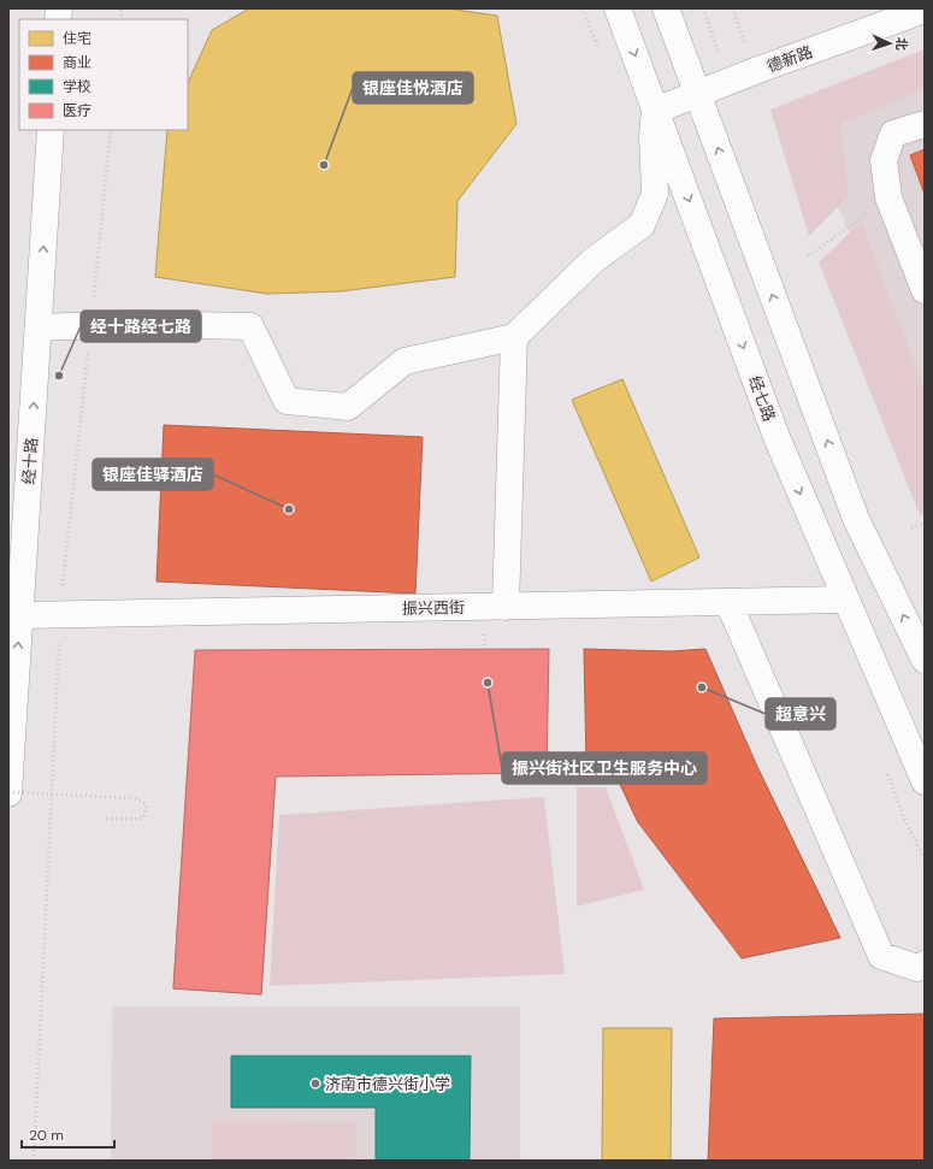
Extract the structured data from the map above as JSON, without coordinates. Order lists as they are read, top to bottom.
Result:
{
  "streets": {
    "main road": [
      "德新路",
      "经七路",
      "经十路",
      "振兴西街"
    ]
  },
  "crossings": [
    ["德新路", "经七路"],
    ["经七路", "振兴西街"],
    ["经十路", "振兴西街"]
  ],
  "one_way": ["经十路"],
  "places": [
    "银座佳悦酒店",
    "经十路经七路",
    "银座佳驿酒店",
    "振兴街社区卫生服务中心",
    "超意兴",
    "济南市德兴街小学"
  ],
  "legend": [
    "住宅",
    "商业",
    "学校",
    "医疗"
  ],
  "scale_bar": "20 m",
  "north": "right"
}
